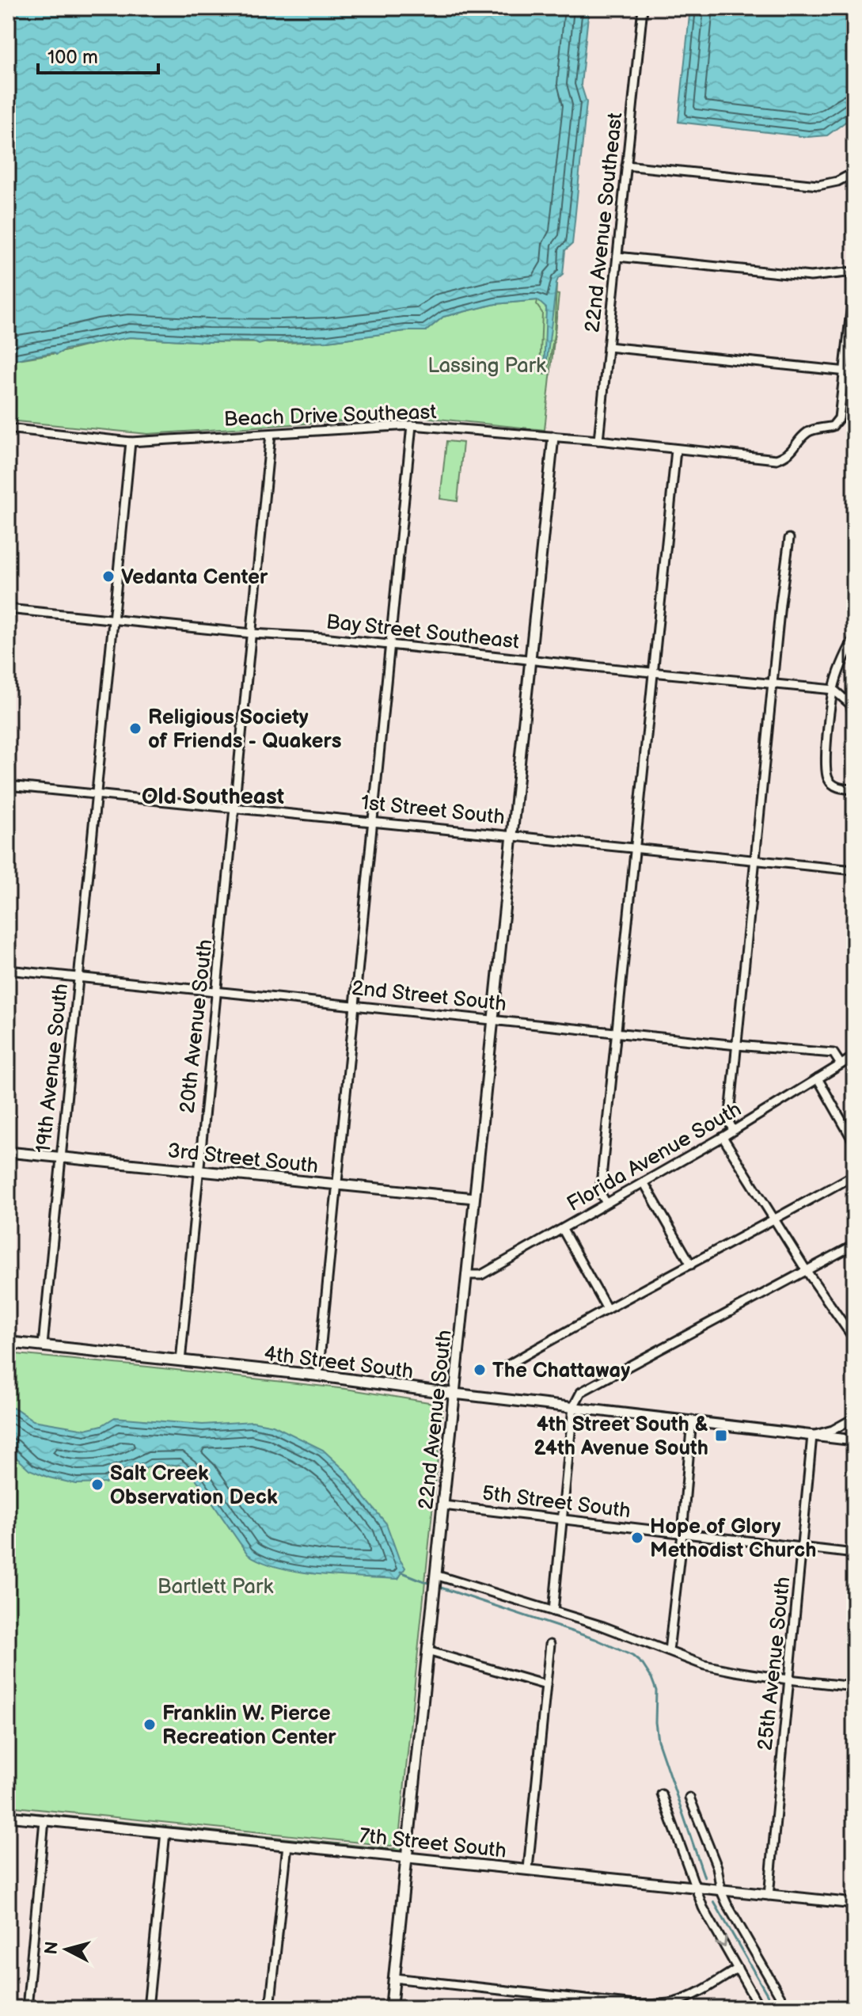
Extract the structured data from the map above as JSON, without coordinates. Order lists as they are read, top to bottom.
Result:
{
  "streets": {
    "main road": ["4th Street South", "22nd Avenue South"],
    "street": [
      "22nd Avenue Southeast",
      "Beach Drive Southeast",
      "Bay Street Southeast",
      "1st Street South",
      "2nd Street South",
      "20th Avenue South",
      "19th Avenue South",
      "Florida Avenue South",
      "3rd Street South",
      "5th Street South",
      "25th Avenue South",
      "7th Street South"
    ]
  },
  "crossings": [
    ["22nd Avenue Southeast", "Beach Drive Southeast"],
    ["Beach Drive Southeast", "20th Avenue South"],
    ["Beach Drive Southeast", "19th Avenue South"],
    ["Bay Street Southeast", "20th Avenue South"],
    ["Bay Street Southeast", "19th Avenue South"],
    ["1st Street South", "20th Avenue South"],
    ["1st Street South", "19th Avenue South"],
    ["1st Street South", "22nd Avenue South"],
    ["2nd Street South", "20th Avenue South"],
    ["2nd Street South", "19th Avenue South"],
    ["2nd Street South", "Florida Avenue South"],
    ["2nd Street South", "22nd Avenue South"],
    ["20th Avenue South", "3rd Street South"],
    ["20th Avenue South", "4th Street South"],
    ["19th Avenue South", "3rd Street South"],
    ["19th Avenue South", "4th Street South"],
    ["Florida Avenue South", "22nd Avenue South"],
    ["3rd Street South", "22nd Avenue South"],
    ["4th Street South", "22nd Avenue South"],
    ["4th Street South", "25th Avenue South"],
    ["22nd Avenue South", "5th Street South"],
    ["22nd Avenue South", "7th Street South"],
    ["5th Street South", "25th Avenue South"],
    ["25th Avenue South", "7th Street South"]
  ],
  "districts": ["Old Southeast"],
  "parks": ["Lassing Park", "Bartlett Park"],
  "places": {
    "other": [
      "Vedanta Center",
      "Religious Society of Friends - Quakers",
      "The Chattaway",
      "Salt Creek Observation Deck",
      "Hope of Glory Methodist Church",
      "Franklin W. Pierce Recreation Center"
    ],
    "transit": ["4th Street South & 24th Avenue South"]
  },
  "scale_bar": "100 m",
  "north": "left"
}
